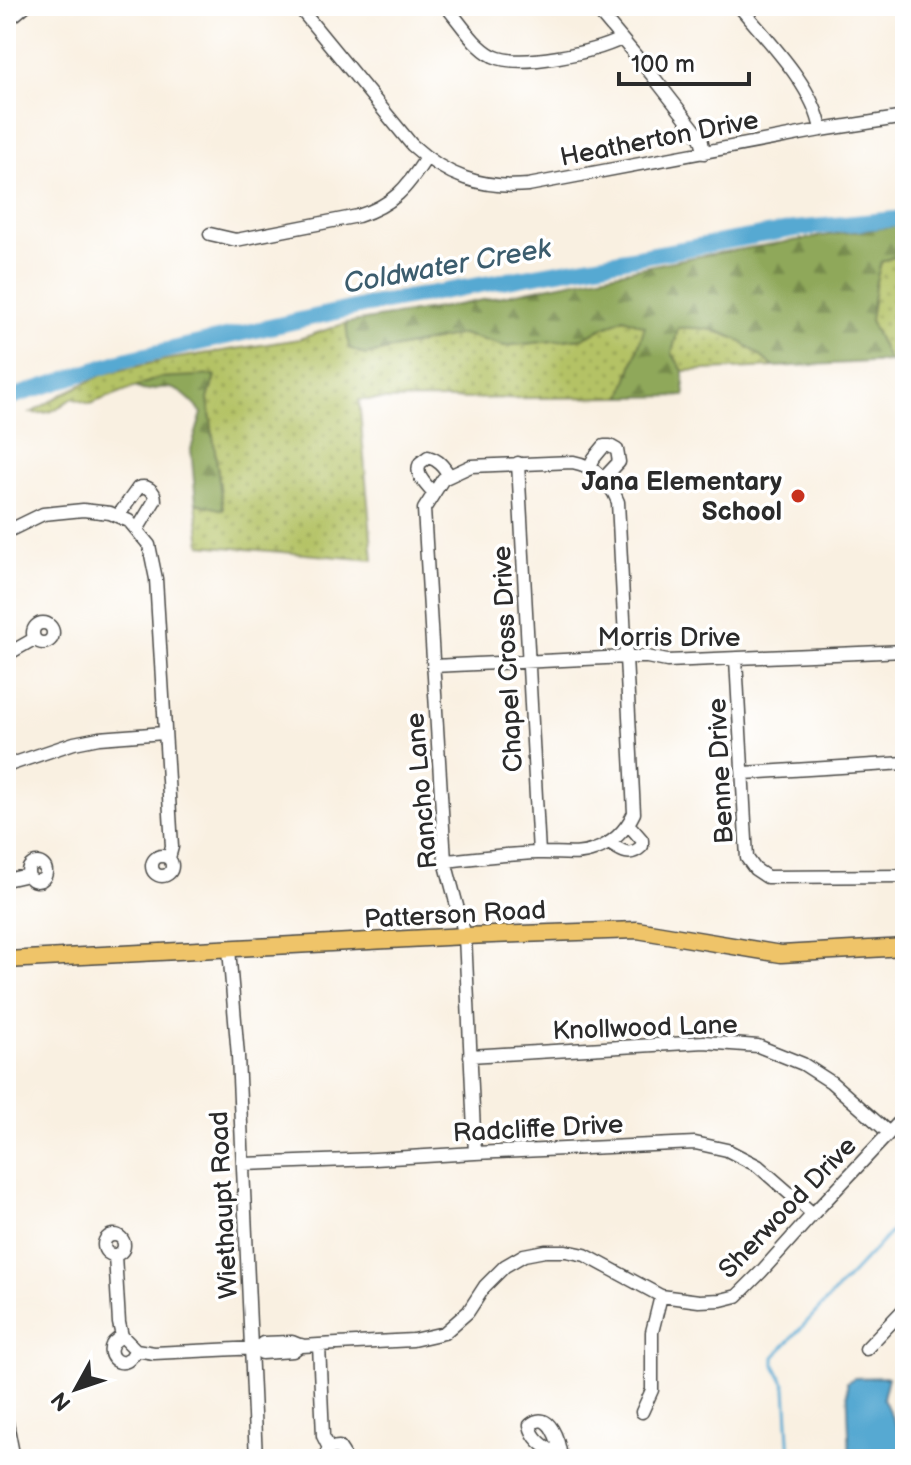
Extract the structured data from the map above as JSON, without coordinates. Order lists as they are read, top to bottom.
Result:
{
  "streets": {
    "main road": ["Patterson Road"],
    "street": [
      "Heatherton Drive",
      "Morris Drive",
      "Chapel Cross Drive",
      "Benne Drive",
      "Rancho Lane",
      "Knollwood Lane",
      "Radcliffe Drive",
      "Wiethaupt Road",
      "Sherwood Drive"
    ]
  },
  "crossings": [
    ["Morris Drive", "Chapel Cross Drive"],
    ["Morris Drive", "Benne Drive"],
    ["Morris Drive", "Rancho Lane"],
    ["Rancho Lane", "Patterson Road"],
    ["Rancho Lane", "Knollwood Lane"],
    ["Rancho Lane", "Radcliffe Drive"],
    ["Patterson Road", "Wiethaupt Road"],
    ["Knollwood Lane", "Sherwood Drive"],
    ["Radcliffe Drive", "Wiethaupt Road"],
    ["Radcliffe Drive", "Sherwood Drive"],
    ["Wiethaupt Road", "Sherwood Drive"]
  ],
  "water": ["Coldwater Creek"],
  "places": ["Jana Elementary School"],
  "scale_bar": "100 m",
  "north": "bottom left"
}
